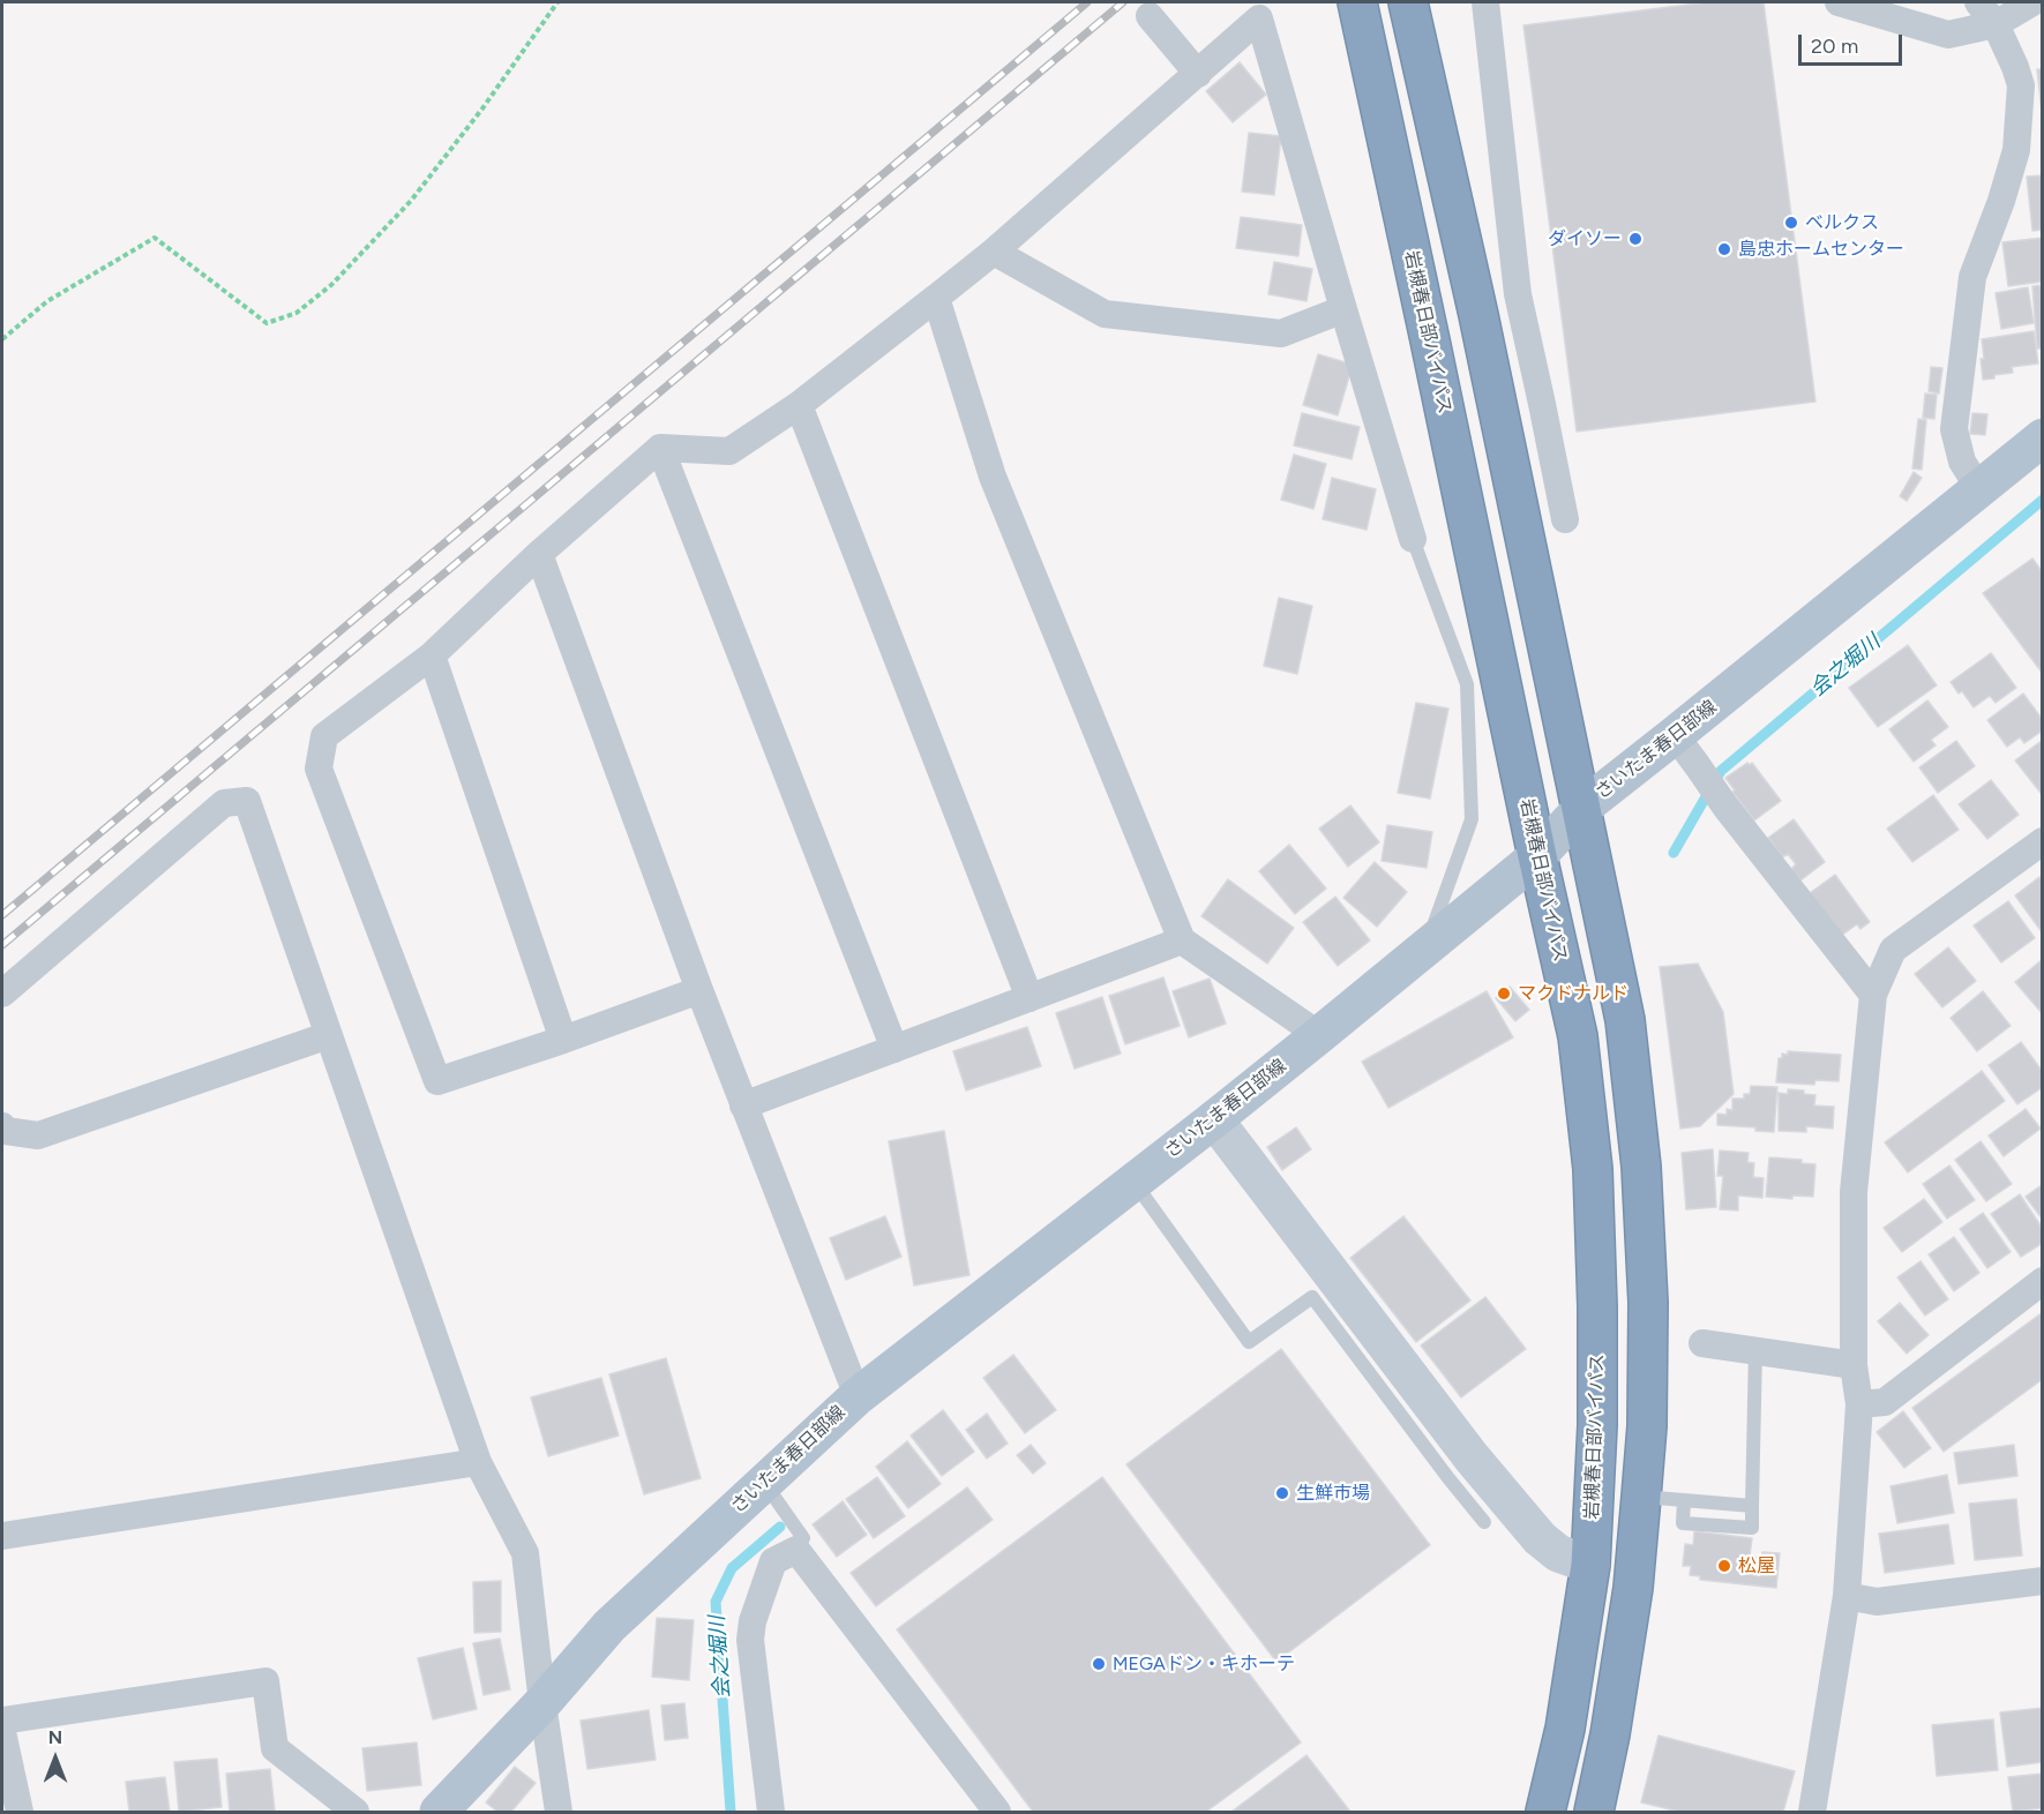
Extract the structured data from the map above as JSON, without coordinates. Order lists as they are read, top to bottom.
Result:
{
  "streets": {
    "highway": ["岩槻春日部バイパス"],
    "main road": ["さいたま春日部線"]
  },
  "crossings": [
    ["岩槻春日部バイパス", "さいたま春日部線"]
  ],
  "water": ["会之堀川"],
  "places": [
    "ベルクス",
    "ダイソー",
    "島忠ホームセンター",
    "マクドナルド",
    "生鮮市場",
    "松屋",
    "MEGAドン・キホーテ"
  ],
  "scale_bar": "20 m",
  "north": "top"
}
